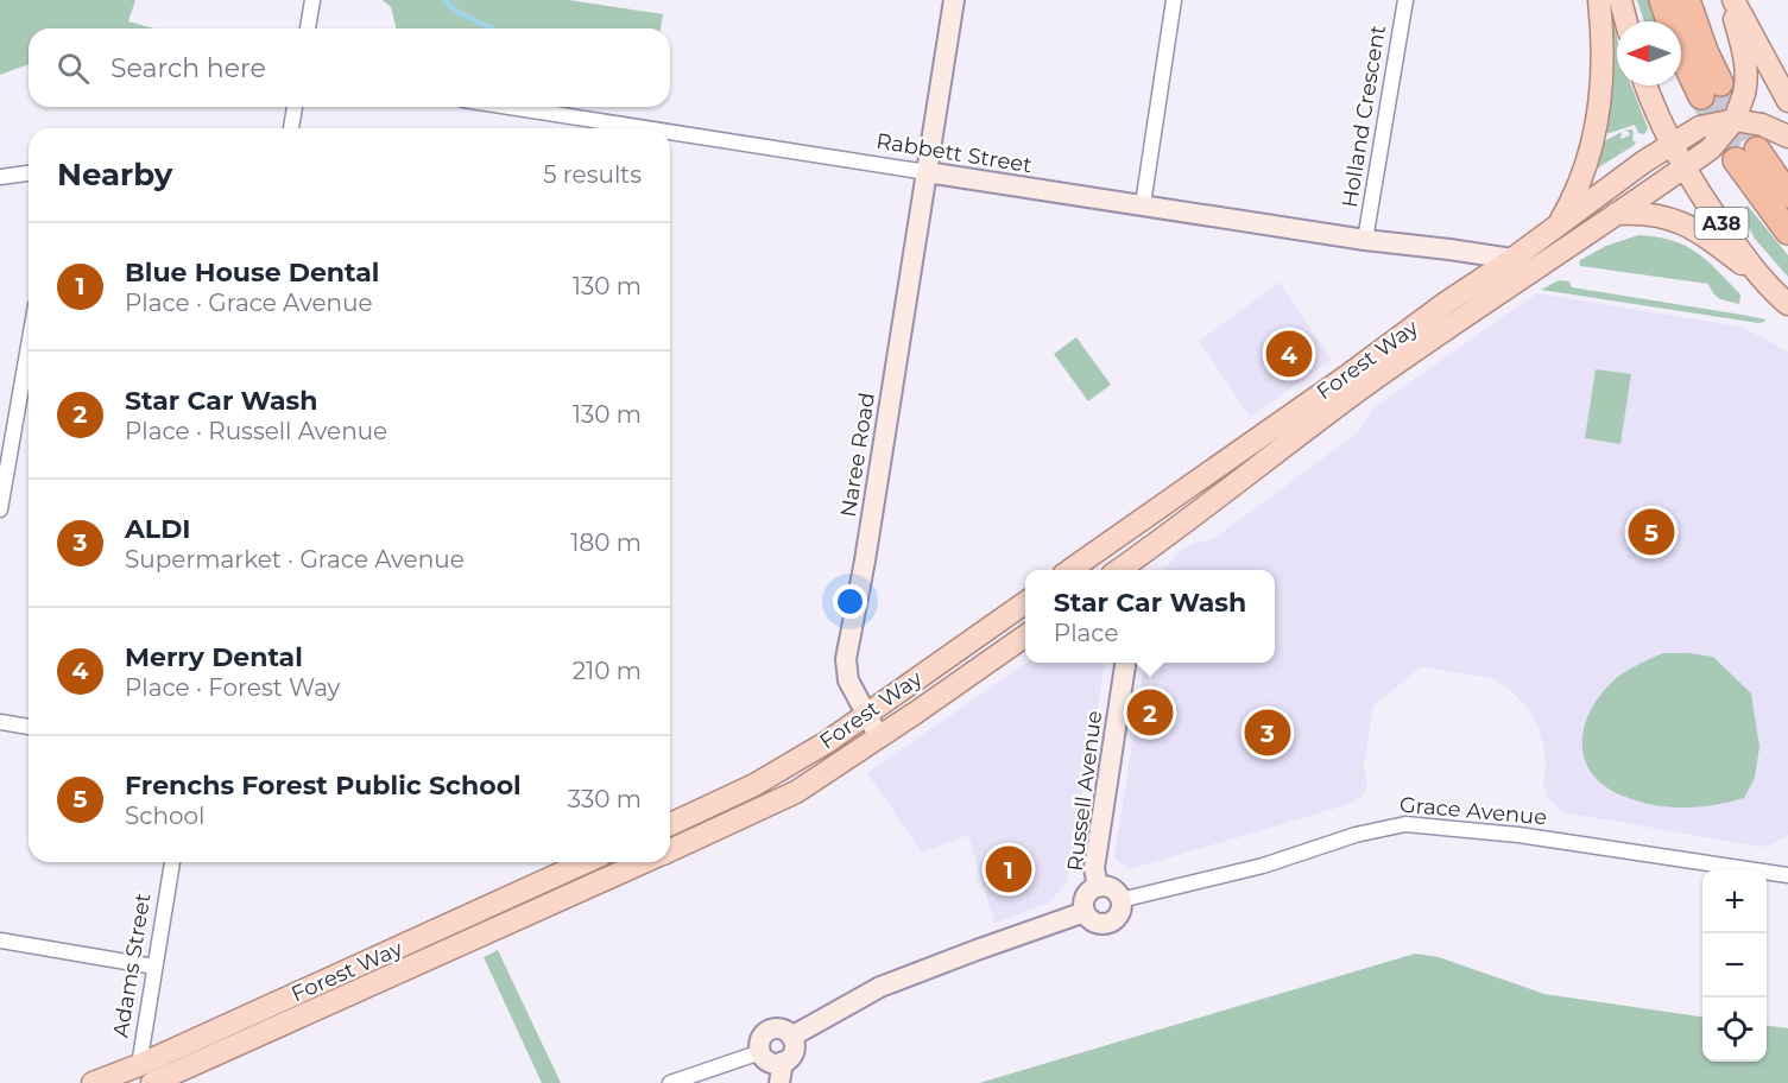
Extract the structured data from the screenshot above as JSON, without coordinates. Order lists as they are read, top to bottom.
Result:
{
  "streets": {
    "highway": ["A38"],
    "main road": ["Forest Way"],
    "street": [
      "Holland Crescent",
      "Rabbett Street",
      "Naree Road",
      "Russell Avenue",
      "Grace Avenue",
      "Adams Street"
    ]
  },
  "crossings": [
    ["Holland Crescent", "Rabbett Street"],
    ["Rabbett Street", "Forest Way"],
    ["Rabbett Street", "Naree Road"],
    ["A38", "Forest Way"],
    ["Forest Way", "Naree Road"],
    ["Forest Way", "Adams Street"],
    ["Russell Avenue", "Grace Avenue"]
  ],
  "north": "left",
  "page": {
    "search": "Search here",
    "heading": ["Nearby", "5 results"],
    "list": [
      {
        "mark": "1",
        "name": "Blue House Dental",
        "note": "Place · Grace Avenue",
        "value": "130 m"
      },
      {
        "mark": "2",
        "name": "Star Car Wash",
        "note": "Place · Russell Avenue",
        "value": "130 m"
      },
      {
        "mark": "3",
        "name": "ALDI",
        "note": "Supermarket · Grace Avenue",
        "value": "180 m"
      },
      {
        "mark": "4",
        "name": "Merry Dental",
        "note": "Place · Forest Way",
        "value": "210 m"
      },
      {
        "mark": "5",
        "name": "Frenchs Forest Public School",
        "note": "School",
        "value": "330 m"
      }
    ],
    "pins": [
      "4",
      "5",
      "2",
      "3",
      "1"
    ],
    "popup": ["Star Car Wash", "Place"],
    "map_buttons": ["+", "−"]
  }
}
